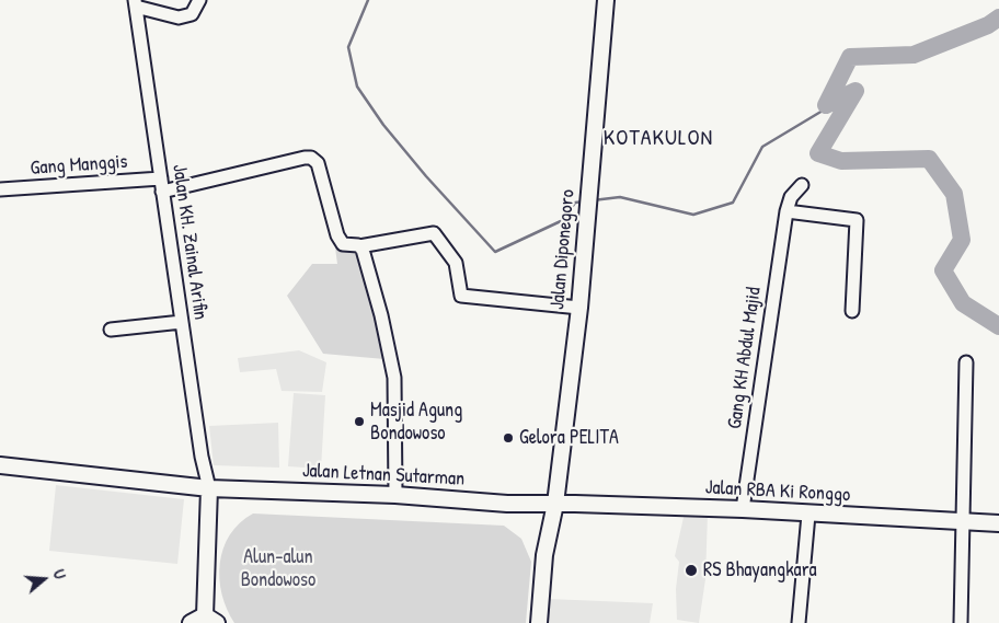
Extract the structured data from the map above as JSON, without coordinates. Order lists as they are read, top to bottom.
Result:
{
  "streets": {
    "main road": ["Jalan Diponegoro", "Jalan Letnan Sutarman", "Jalan RBA Ki Ronggo"],
    "street": ["Gang Manggis", "Jalan KH. Zainal Arifin", "Gang KH Abdul Majid"]
  },
  "crossings": [
    ["Gang Manggis", "Jalan KH. Zainal Arifin"],
    ["Jalan KH. Zainal Arifin", "Jalan Letnan Sutarman"],
    ["Jalan Diponegoro", "Jalan Letnan Sutarman"],
    ["Jalan Diponegoro", "Jalan RBA Ki Ronggo"],
    ["Gang KH Abdul Majid", "Jalan RBA Ki Ronggo"],
    ["Jalan Letnan Sutarman", "Jalan RBA Ki Ronggo"]
  ],
  "districts": ["KOTAKULON"],
  "parks": ["Alun-alun Bondowoso"],
  "places": ["Masjid Agung Bondowoso", "Gelora PELITA", "RS Bhayangkara"],
  "north": "right"
}
